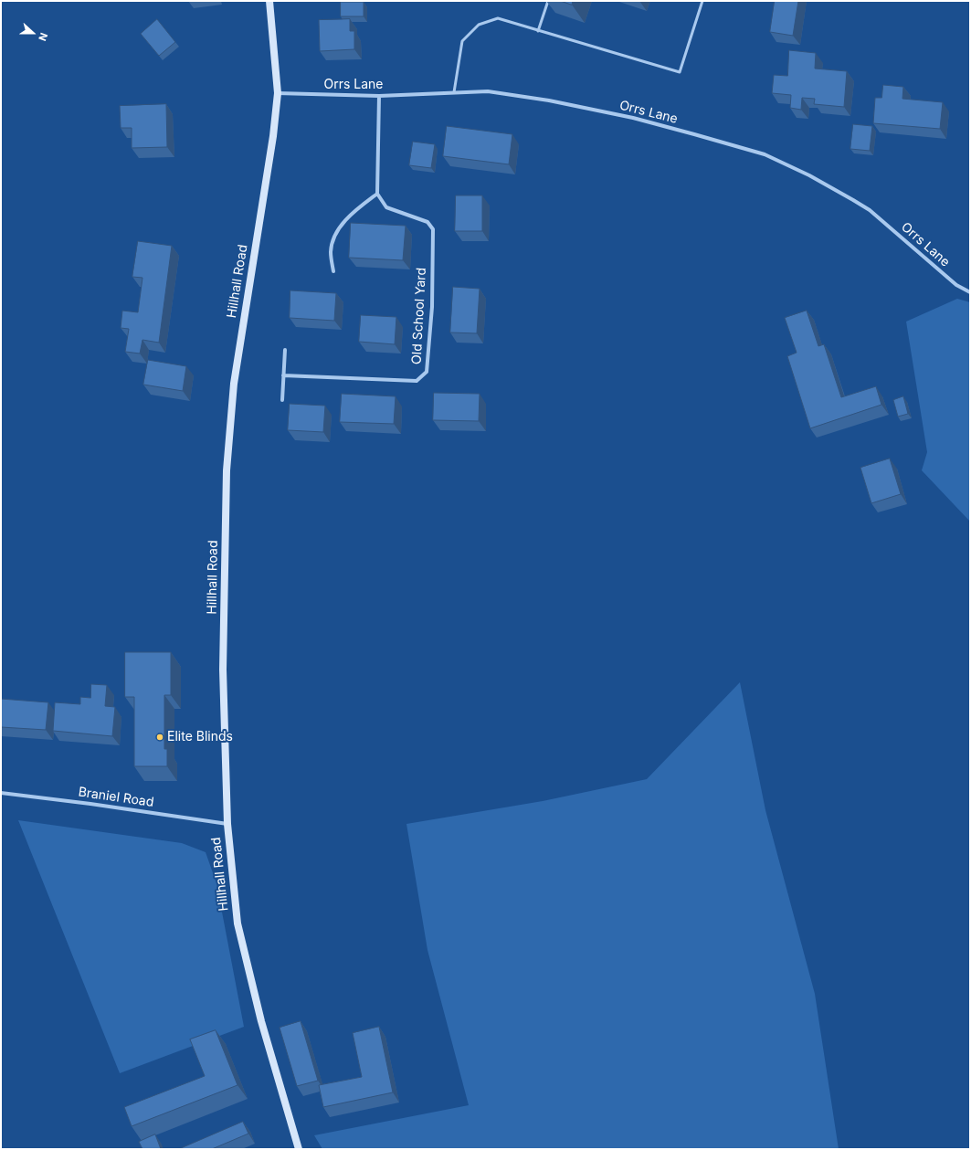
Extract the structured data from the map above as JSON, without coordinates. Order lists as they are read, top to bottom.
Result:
{
  "streets": {
    "main road": ["Hillhall Road"],
    "street": ["Orrs Lane", "Old School Yard", "Braniel Road"]
  },
  "crossings": [
    ["Orrs Lane", "Hillhall Road"],
    ["Hillhall Road", "Braniel Road"]
  ],
  "places": ["Elite Blinds"],
  "north": "right"
}
